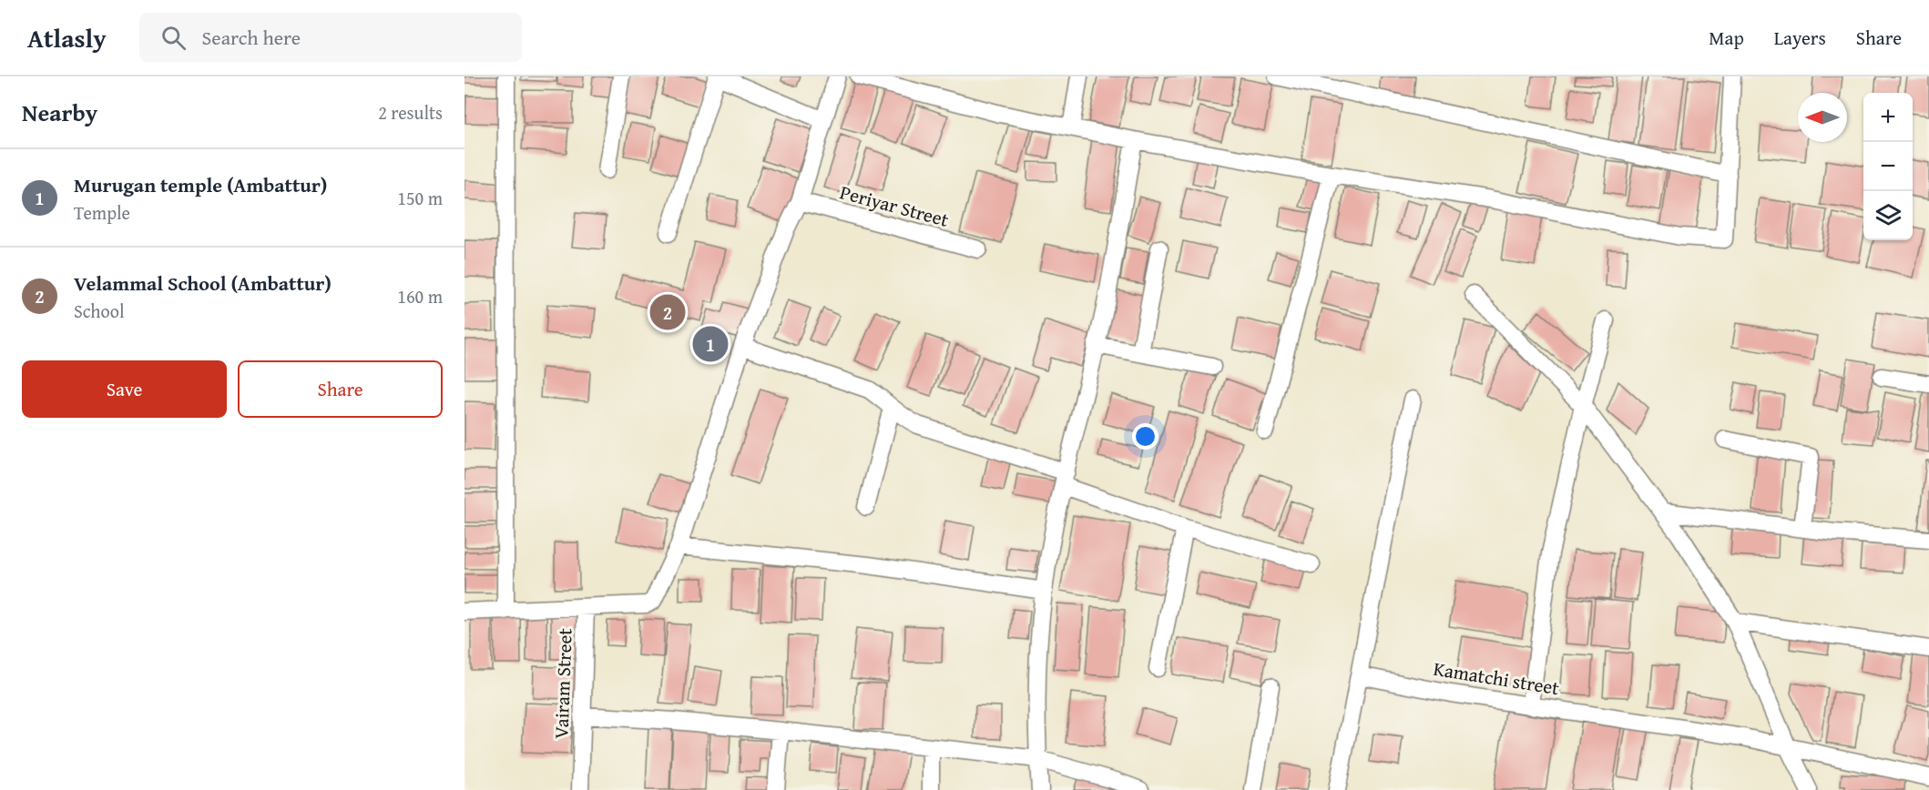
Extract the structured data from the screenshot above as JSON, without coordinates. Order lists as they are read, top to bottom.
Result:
{
  "streets": {
    "street": ["Periyar Street", "Kamatchi street", "Vairam Street"]
  },
  "north": "left",
  "page": {
    "header": "Atlasly",
    "search": "Search here",
    "nav": ["Map", "Layers", "Share"],
    "heading": ["Nearby", "2 results"],
    "map_buttons": ["+", "−"],
    "list": [
      {
        "mark": "1",
        "name": "Murugan temple (Ambattur)",
        "note": "Temple",
        "value": "150 m"
      },
      {
        "mark": "2",
        "name": "Velammal School (Ambattur)",
        "note": "School",
        "value": "160 m"
      }
    ],
    "pins": ["2", "1"],
    "buttons": ["Save", "Share"]
  }
}
